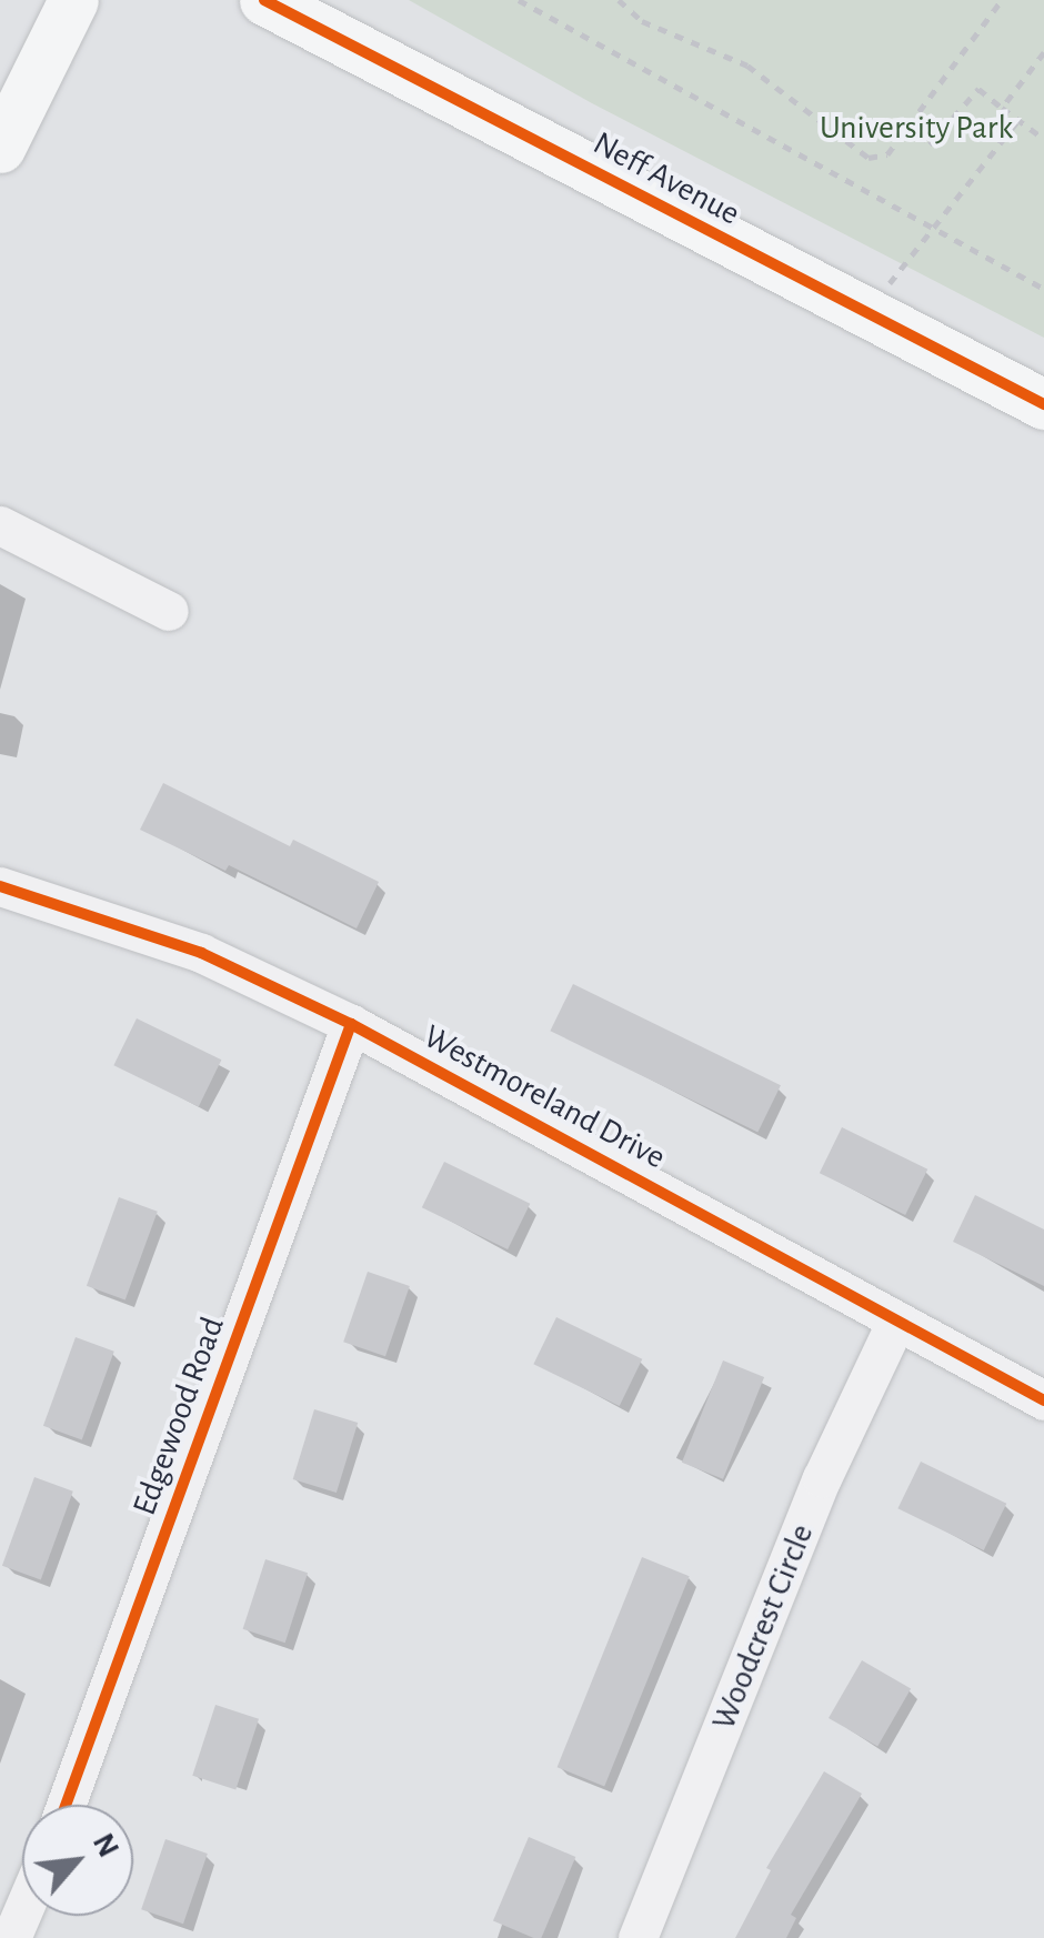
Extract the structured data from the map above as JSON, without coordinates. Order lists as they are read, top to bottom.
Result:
{
  "streets": {
    "main road": ["Neff Avenue"],
    "street": ["Westmoreland Drive", "Edgewood Road", "Woodcrest Circle"]
  },
  "crossings": [
    ["Westmoreland Drive", "Edgewood Road"],
    ["Westmoreland Drive", "Woodcrest Circle"]
  ],
  "parks": ["University Park"],
  "north": "top right"
}
